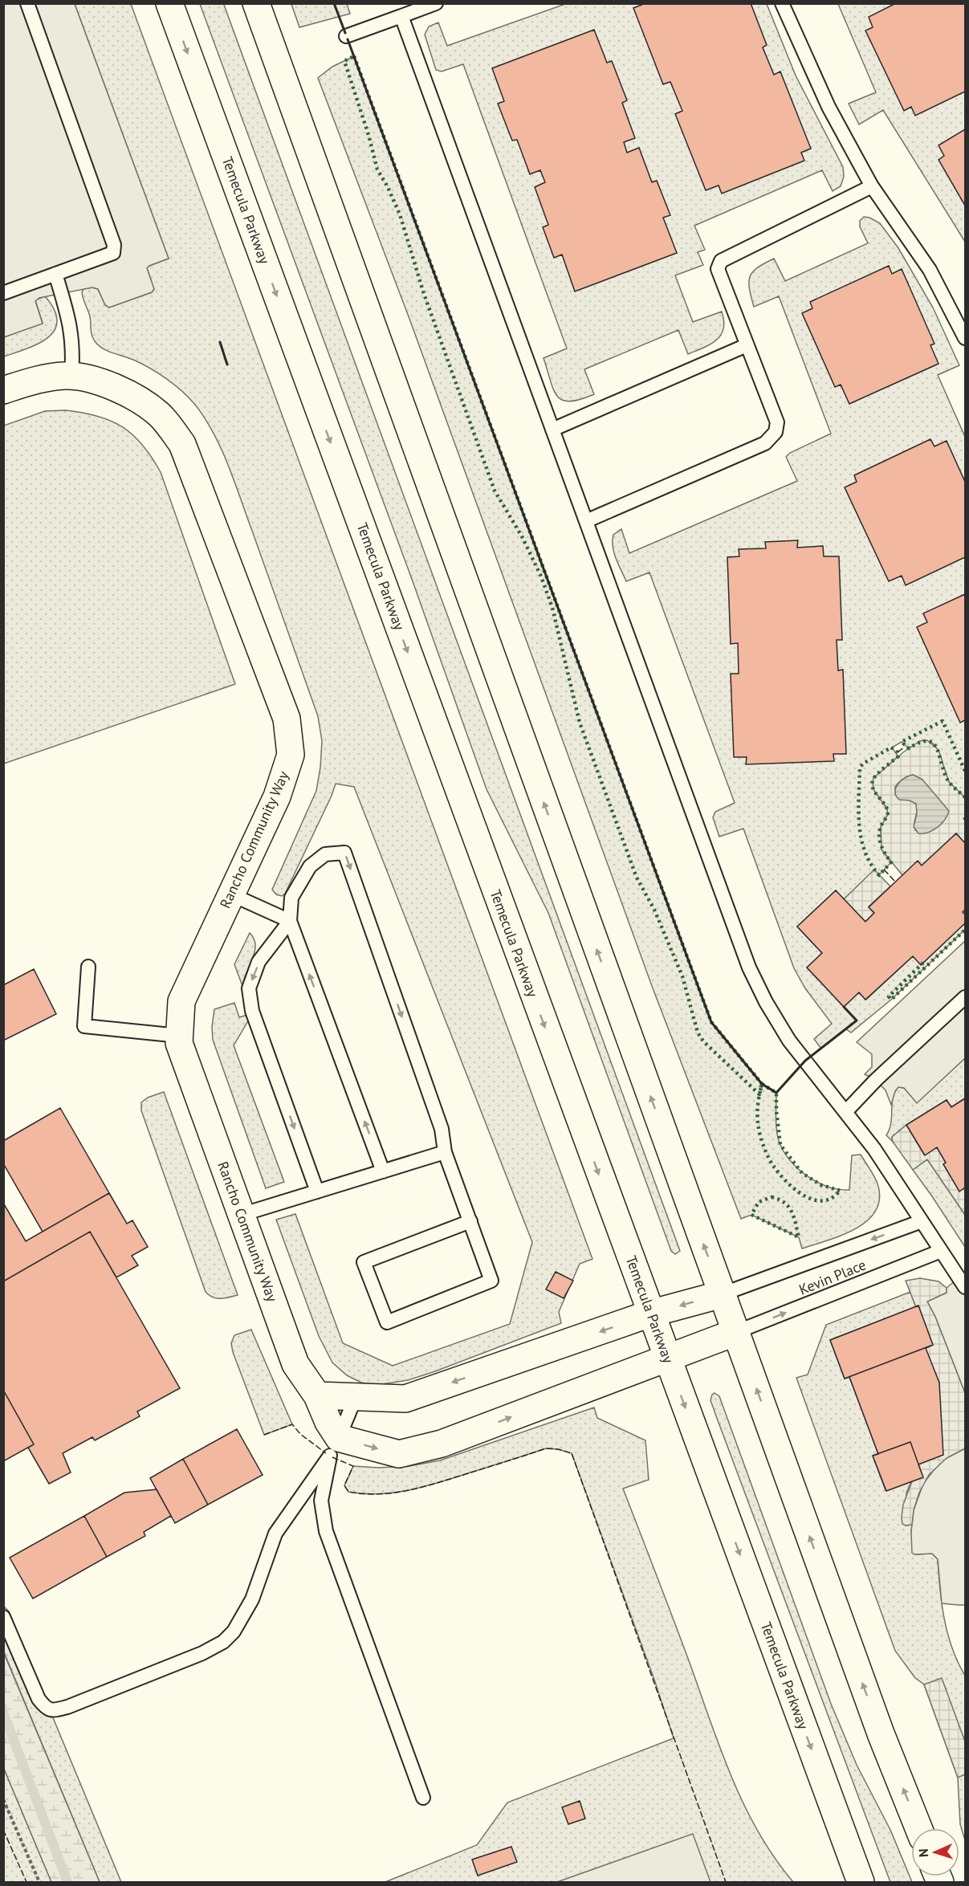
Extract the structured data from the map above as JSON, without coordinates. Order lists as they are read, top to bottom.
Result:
{
  "streets": {
    "main road": ["Temecula Parkway", "Rancho Community Way"],
    "lane": ["Kevin Place"]
  },
  "north": "left"
}
